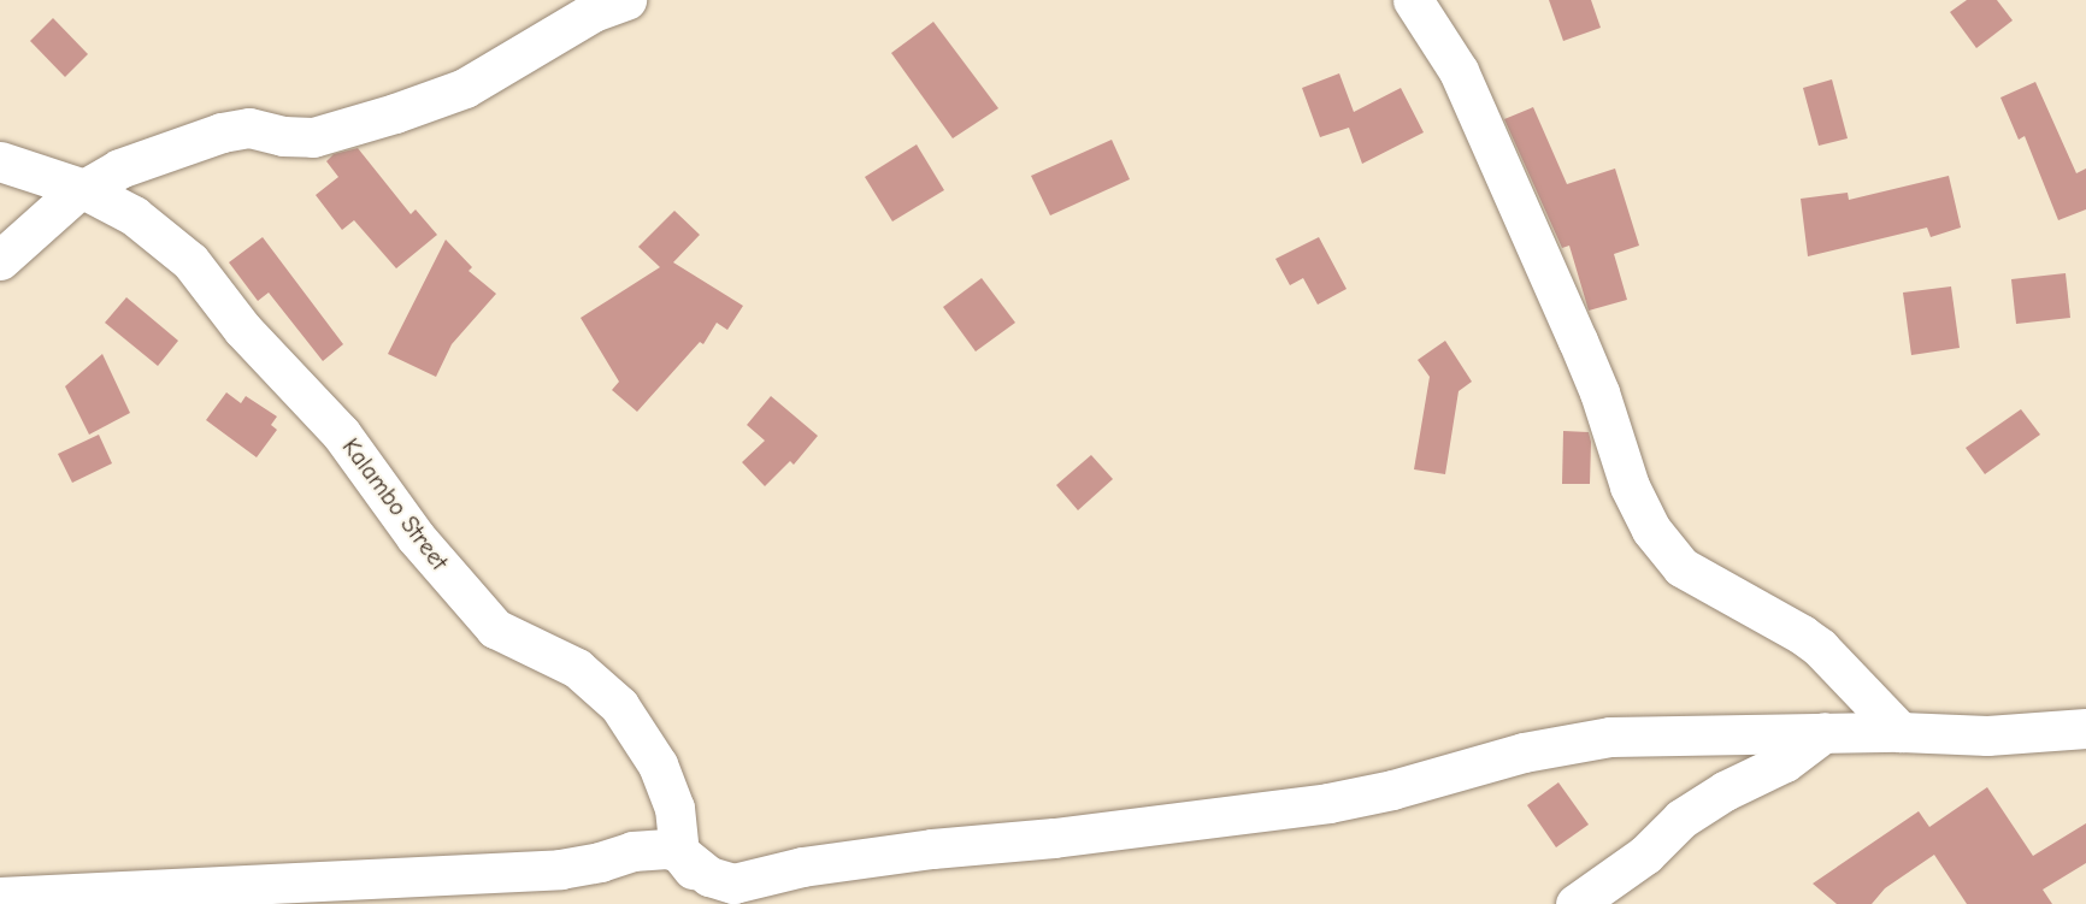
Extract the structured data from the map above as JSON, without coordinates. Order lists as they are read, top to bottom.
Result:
{
  "streets": {
    "street": ["Kalambo Street"]
  }
}
